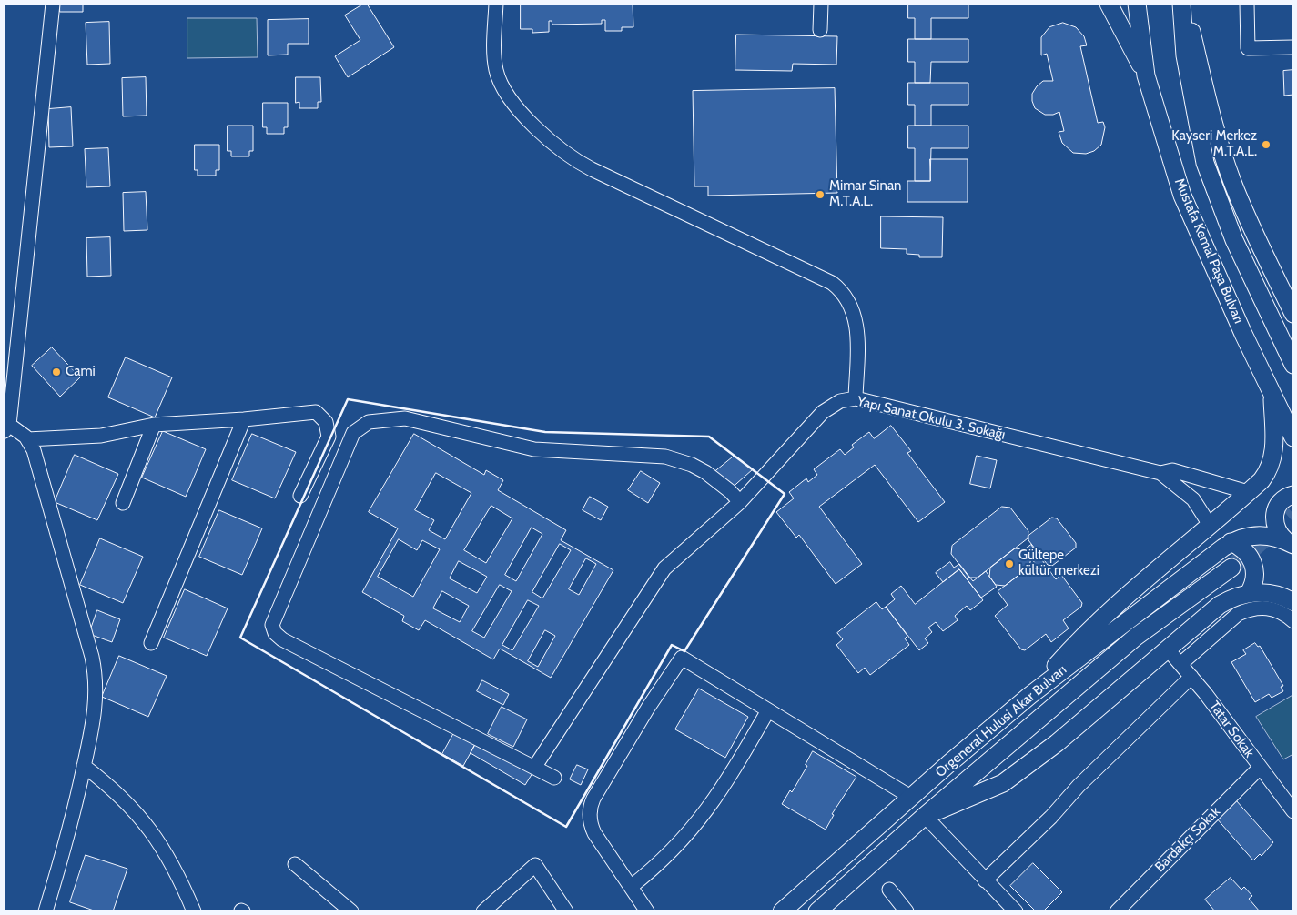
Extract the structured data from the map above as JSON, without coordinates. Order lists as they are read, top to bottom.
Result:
{
  "streets": {
    "main road": ["Mustafa Kemal Paşa Bulvarı", "Orgeneral Hulusi Akar Bulvarı"],
    "street": ["Yapı Sanat Okulu 3. Sokağı", "Tatar Sokak", "Bardakçı Sokak"]
  },
  "crossings": [
    ["Tatar Sokak", "Bardakçı Sokak"]
  ],
  "places": [
    "Kayseri Merkez M.T.A.L.",
    "Mimar Sinan M.T.A.L.",
    "Cami",
    "Gültepe kültür merkezi"
  ]
}
